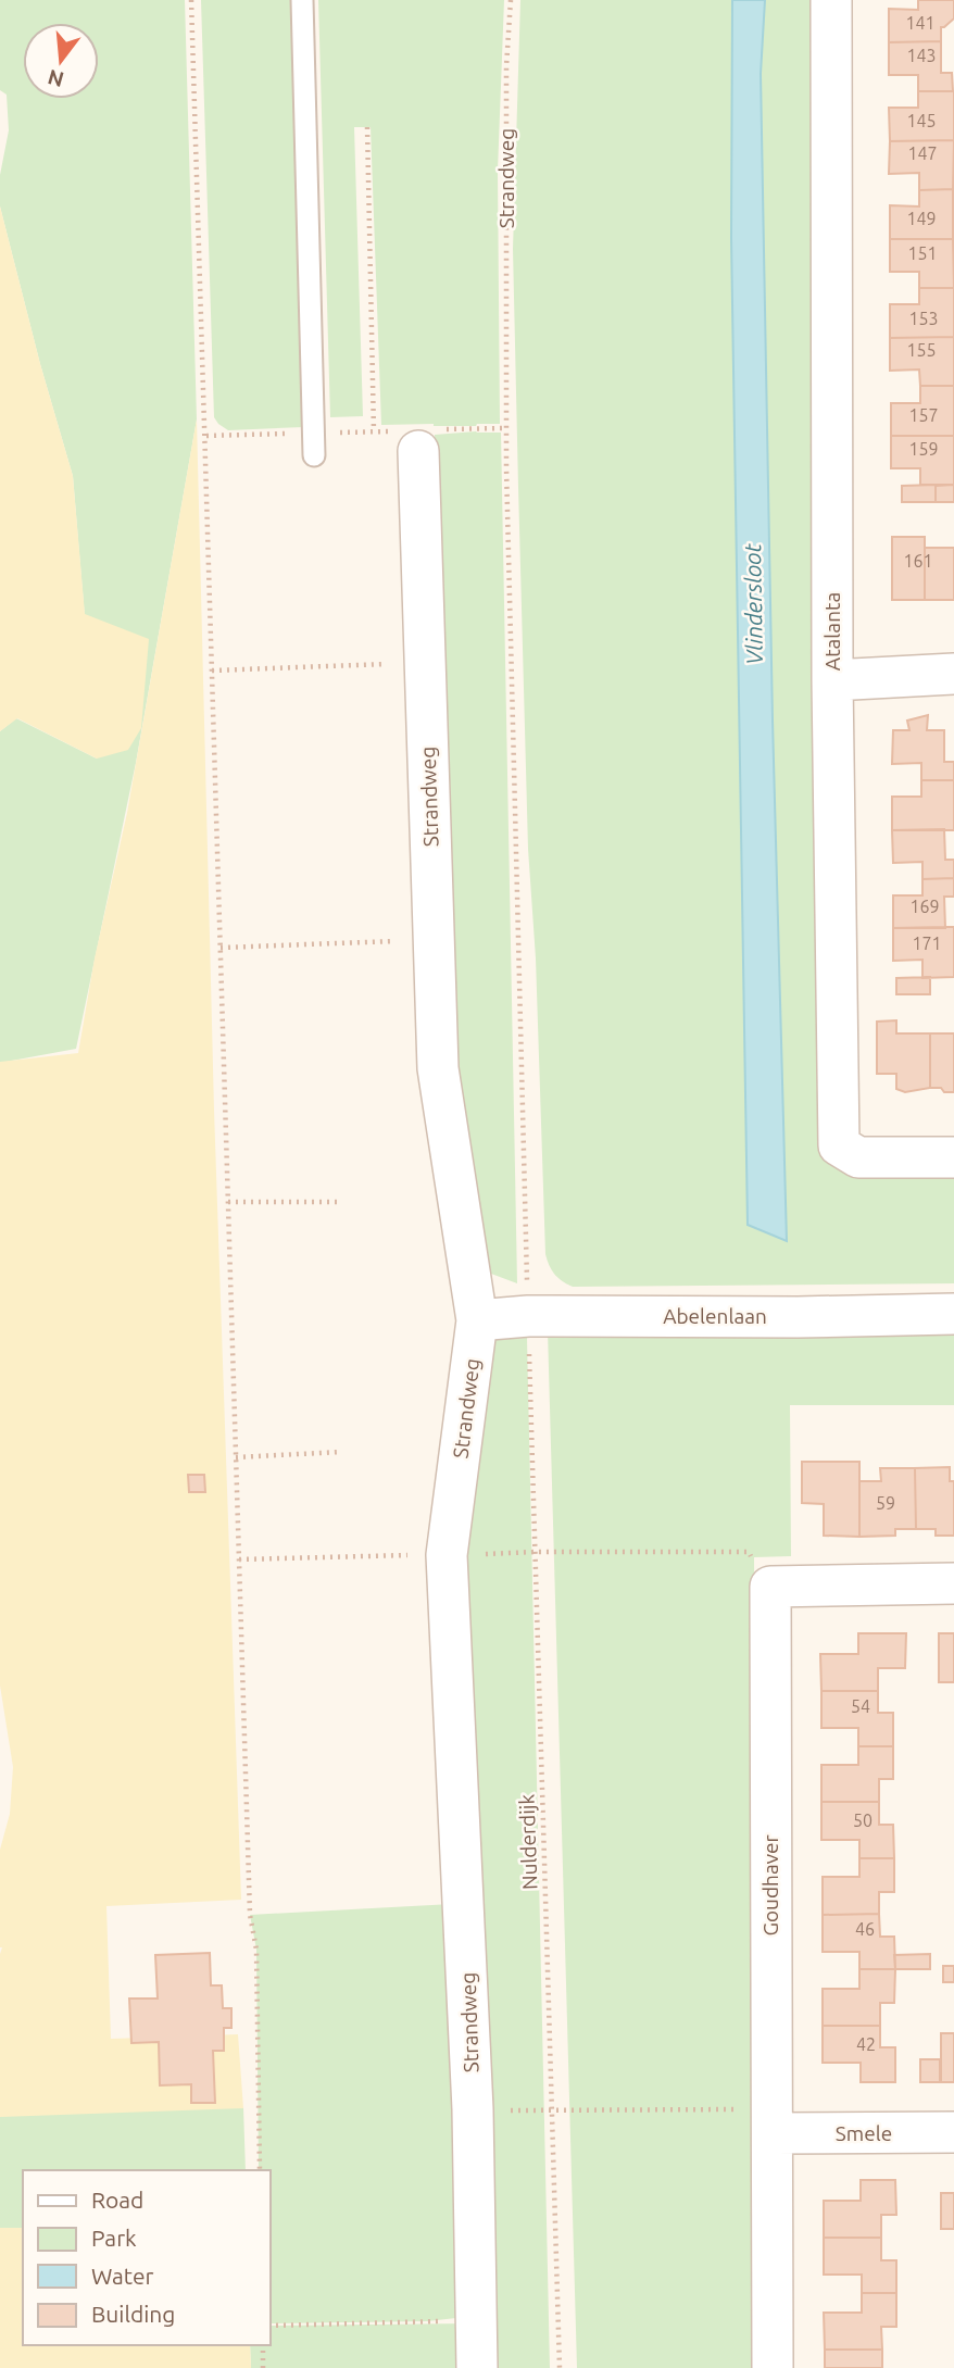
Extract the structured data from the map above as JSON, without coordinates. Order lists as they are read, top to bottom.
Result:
{
  "streets": {
    "street": [
      "Strandweg",
      "Atalanta",
      "Abelenlaan",
      "Goudhaver",
      "Smele"
    ],
    "path": ["Nulderdijk"]
  },
  "crossings": [
    ["Strandweg", "Abelenlaan"],
    ["Strandweg", "Nulderdijk"],
    ["Abelenlaan", "Nulderdijk"],
    ["Goudhaver", "Smele"]
  ],
  "water": ["Vlindersloot"],
  "house_numbers": [
    "141",
    "143",
    "145",
    "147",
    "149",
    "151",
    "153",
    "155",
    "157",
    "159",
    "161",
    "169",
    "171",
    "59",
    "54",
    "50",
    "46",
    "42"
  ],
  "legend": [
    "Road",
    "Park",
    "Water",
    "Building"
  ],
  "north": "bottom"
}
